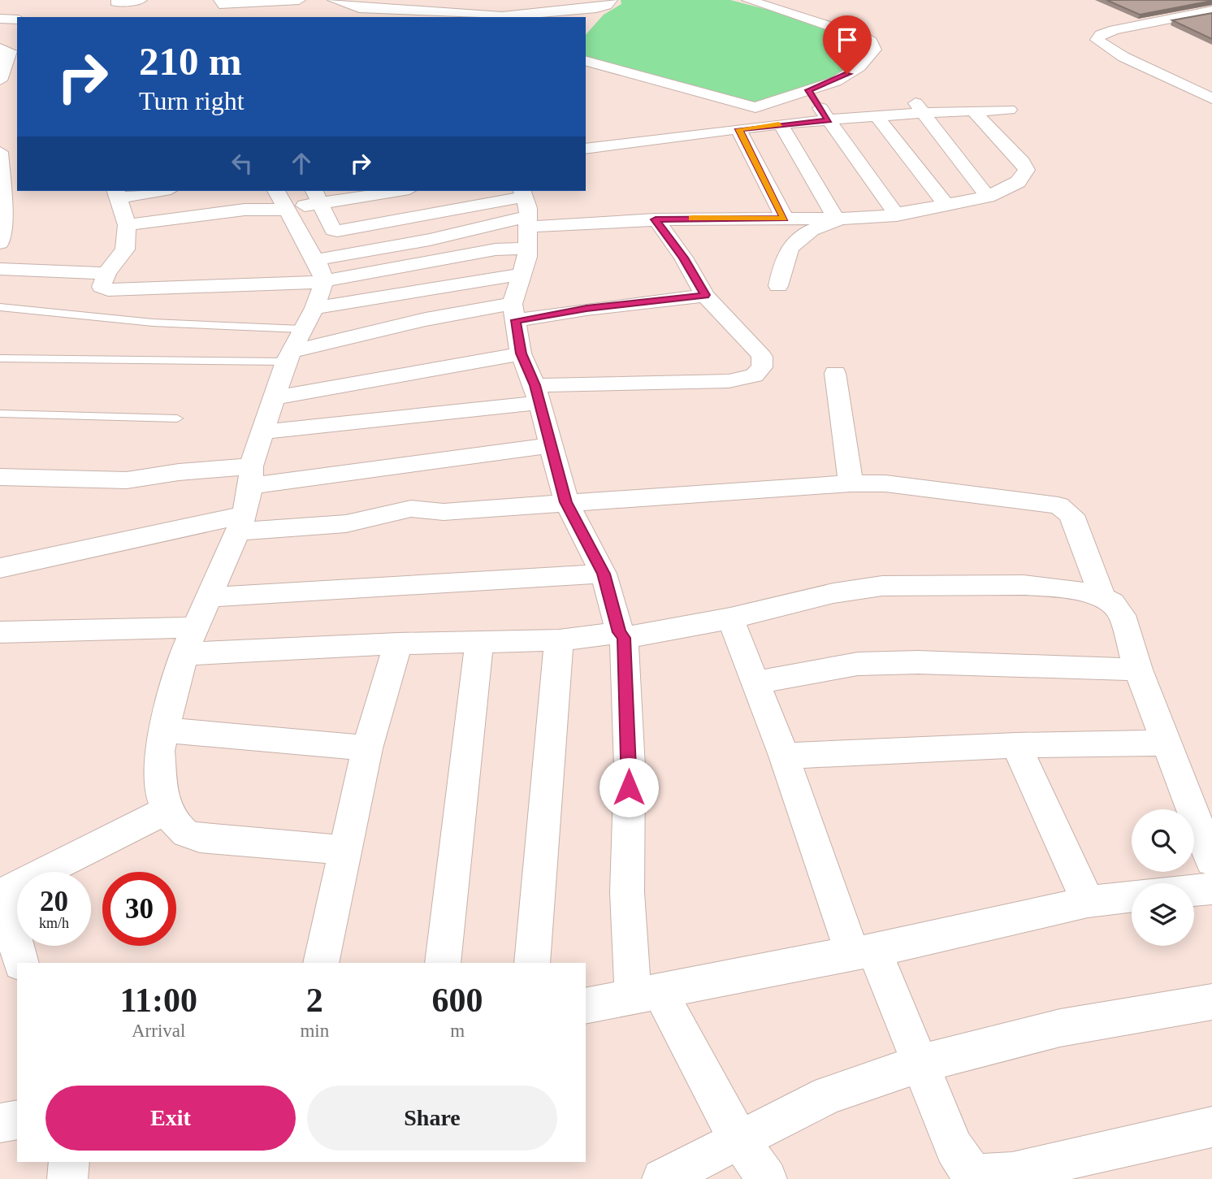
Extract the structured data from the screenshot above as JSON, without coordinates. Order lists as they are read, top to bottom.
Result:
{
  "page": {
    "turn": ["210 m", "Turn right"],
    "speed": "20 km/h",
    "limit": "30",
    "eta": [
      "11:00",
      "Arrival",
      "2",
      "min",
      "600",
      "m"
    ],
    "buttons": ["Exit", "Share"]
  }
}
